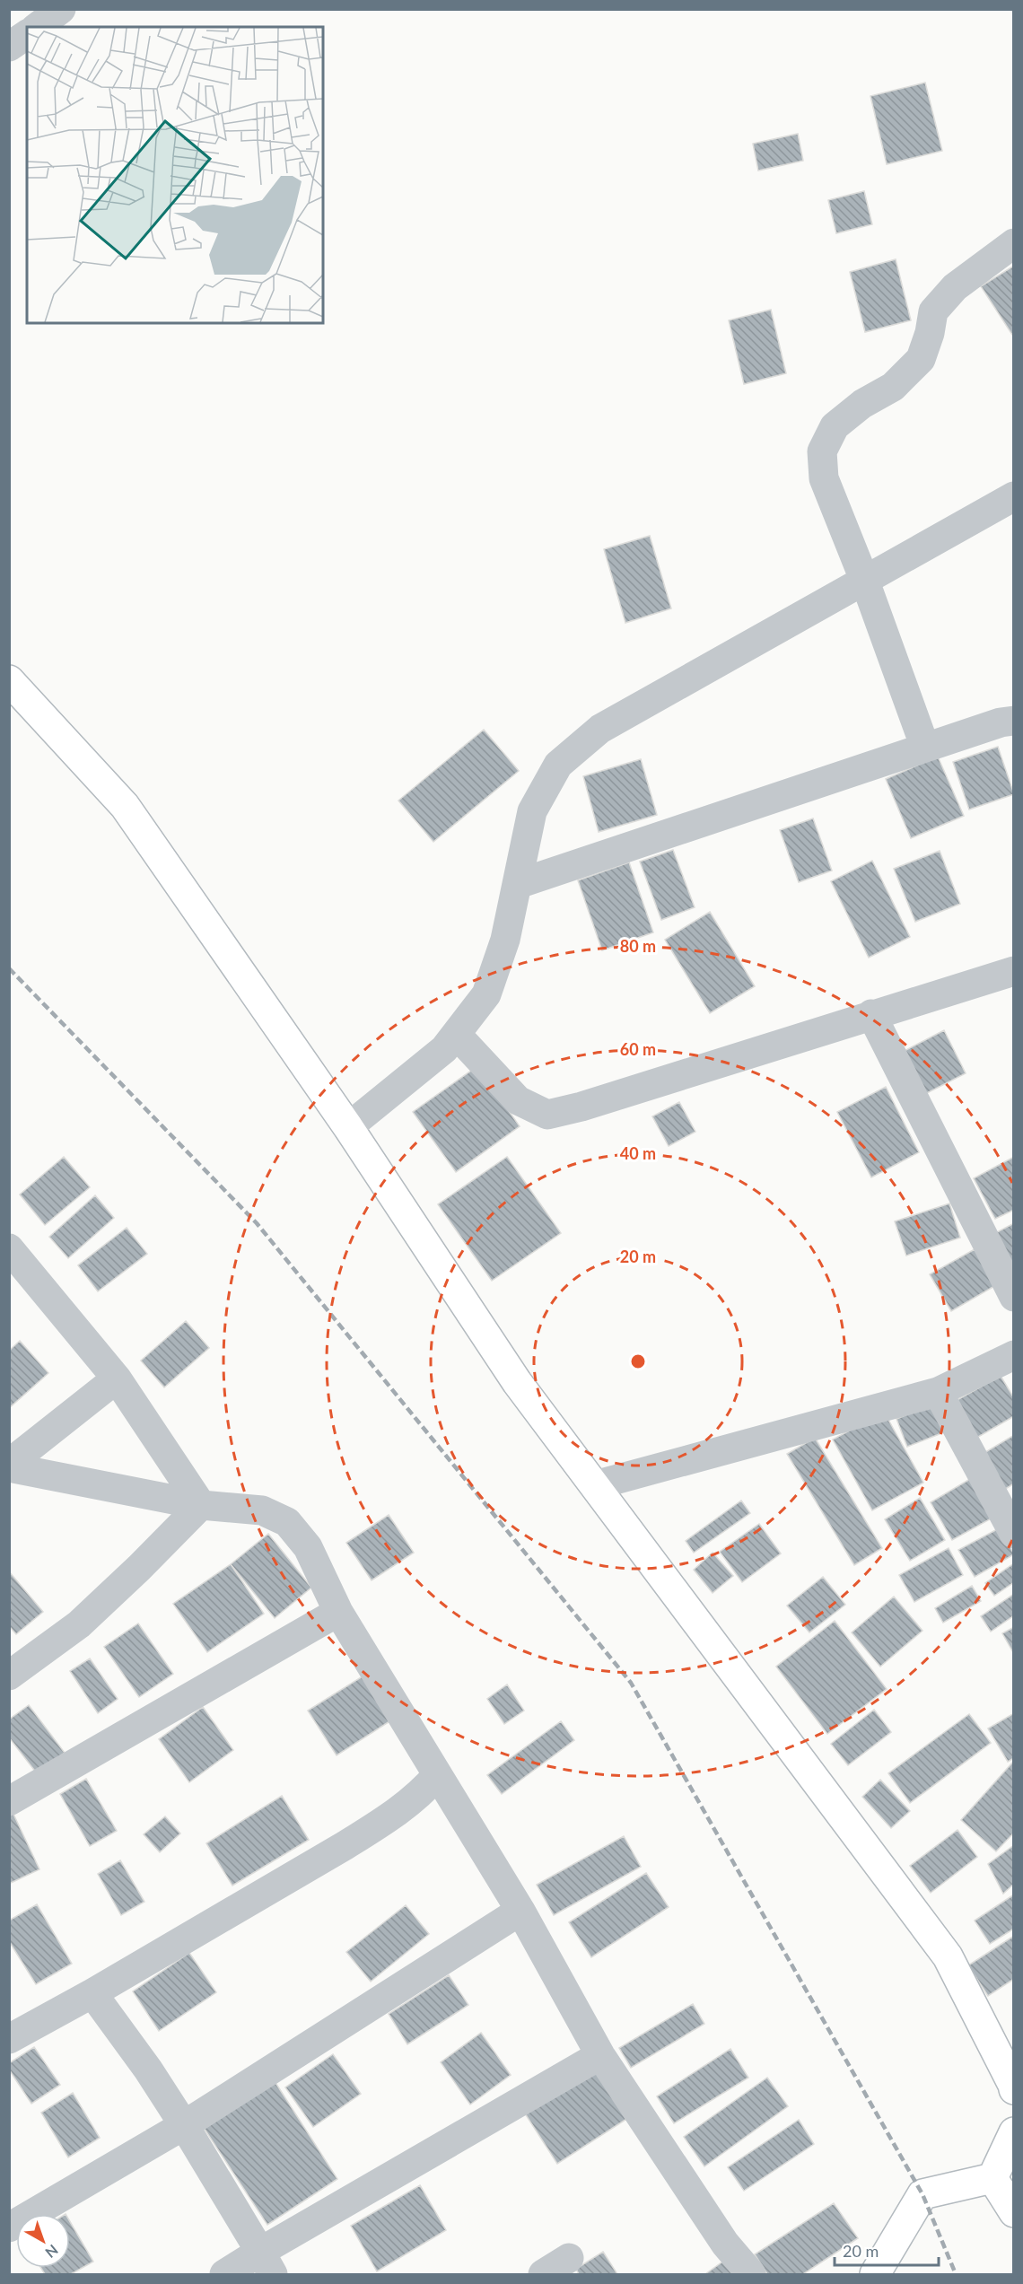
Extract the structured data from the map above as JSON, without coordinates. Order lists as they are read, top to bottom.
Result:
{
  "scale_bar": "20 m",
  "north": "bottom right",
  "rings": [
    "80 m",
    "60 m",
    "40 m",
    "20 m"
  ]
}
